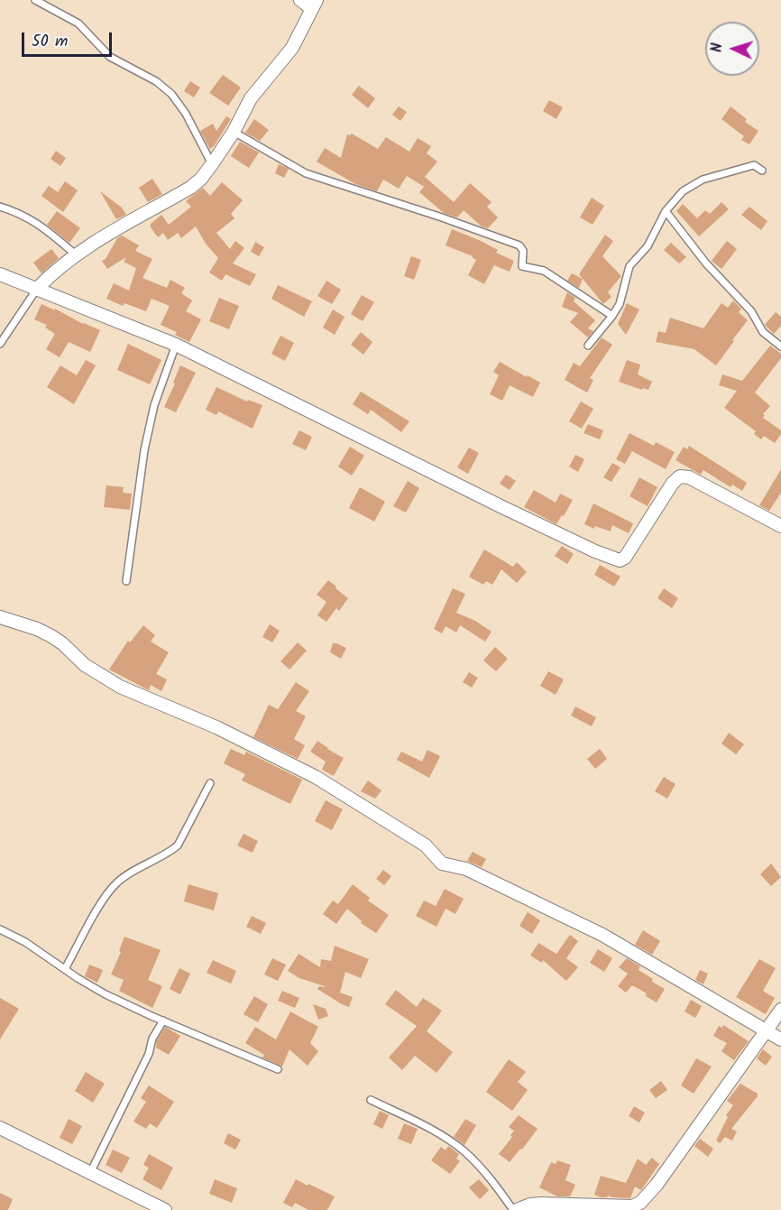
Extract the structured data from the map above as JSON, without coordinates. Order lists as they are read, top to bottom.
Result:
{
  "scale_bar": "50 m",
  "north": "left"
}
